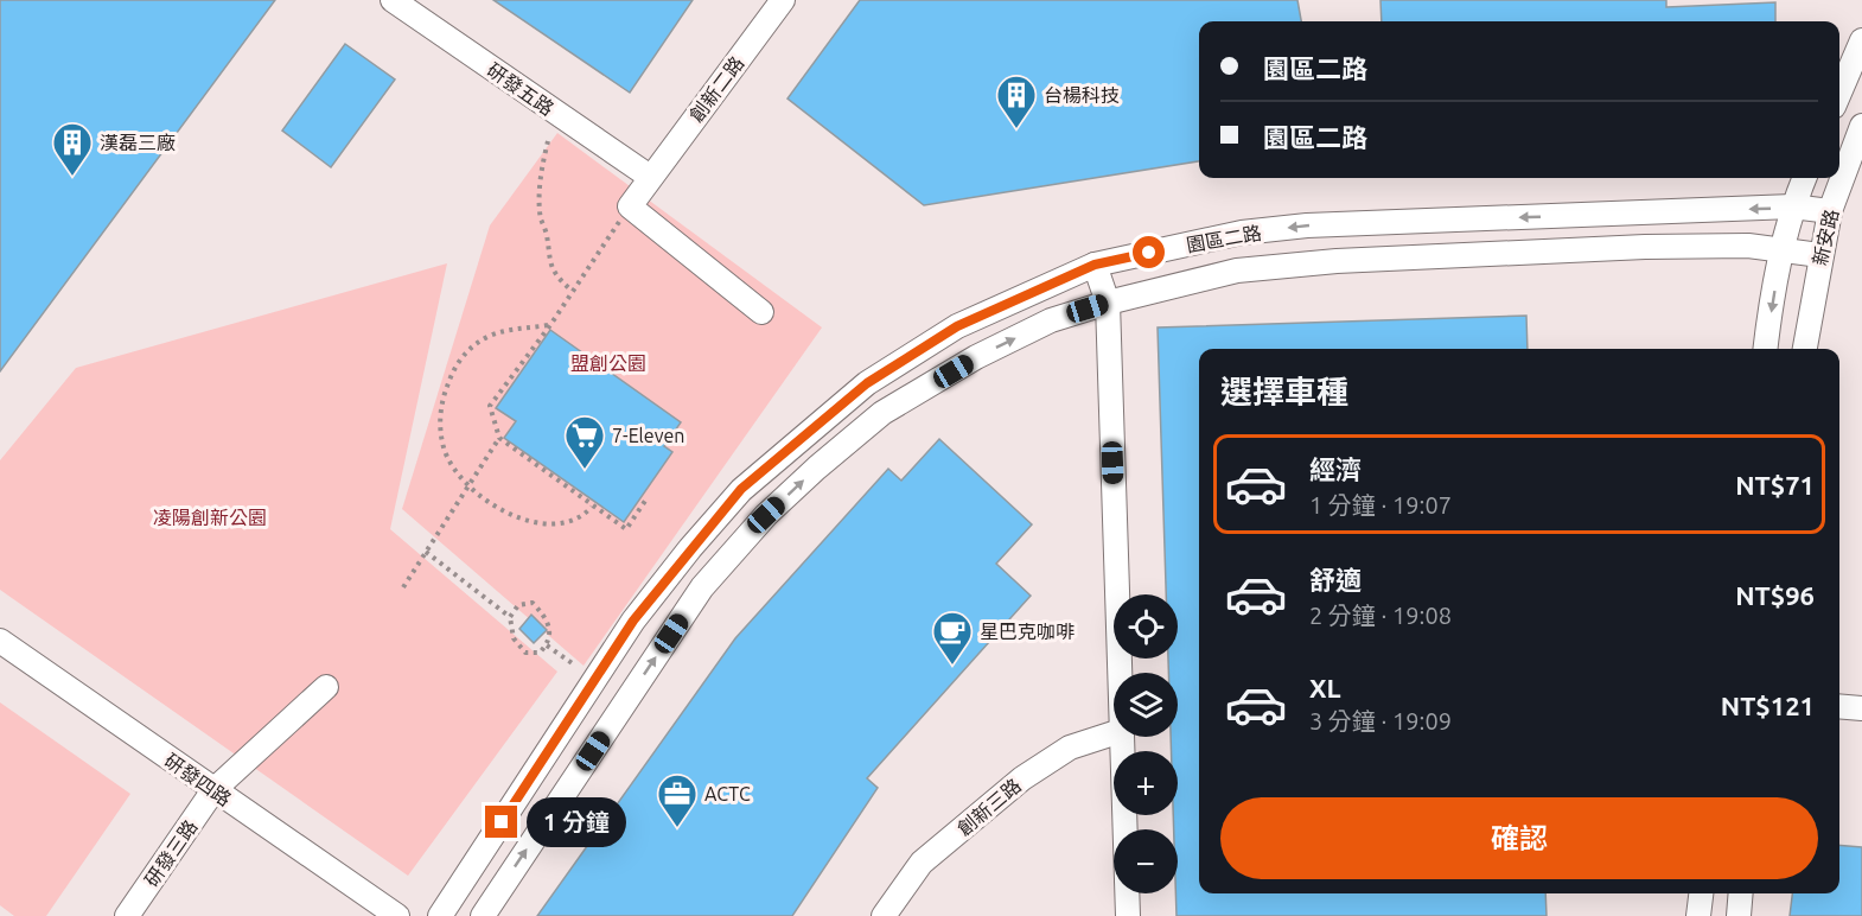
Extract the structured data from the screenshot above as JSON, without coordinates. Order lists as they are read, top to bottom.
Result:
{
  "streets": {
    "street": [
      "研發五路",
      "創新二路",
      "新安路",
      "園區二路",
      "研發四路",
      "創新三路",
      "研發三路"
    ]
  },
  "crossings": [
    ["研發五路", "創新二路"],
    ["新安路", "園區二路"],
    ["研發四路", "研發三路"]
  ],
  "parks": ["盟創公園", "凌陽創新公園"],
  "places": {
    "building": ["台楊科技", "漢磊三廠"],
    "supermarket": ["7-Eleven"],
    "cafe": ["星巴克咖啡"],
    "office": ["ACTC"]
  },
  "page": {
    "banner": ["園區二路", "園區二路"],
    "heading": "選擇車種",
    "list": [
      {
        "name": "經濟",
        "note": "1 分鐘 · 19:07",
        "value": "NT$71"
      },
      {
        "name": "舒適",
        "note": "2 分鐘 · 19:08",
        "value": "NT$96"
      },
      {
        "name": "XL",
        "note": "3 分鐘 · 19:09",
        "value": "NT$121"
      }
    ],
    "map_buttons": ["+", "−"],
    "buttons": "確認",
    "bubble": "1 分鐘"
  }
}
